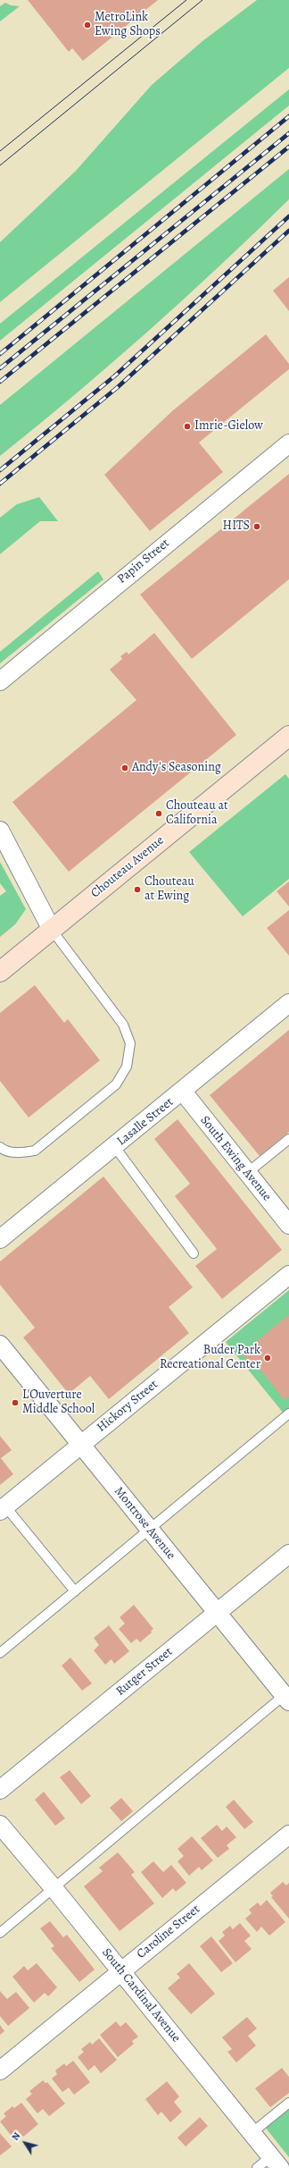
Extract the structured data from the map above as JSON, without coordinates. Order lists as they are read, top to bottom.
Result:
{
  "streets": {
    "main road": ["Chouteau Avenue"],
    "street": [
      "Papin Street",
      "Lasalle Street",
      "South Ewing Avenue",
      "Hickory Street",
      "Montrose Avenue",
      "Rutger Street",
      "Caroline Street",
      "South Cardinal Avenue"
    ]
  },
  "crossings": [
    ["Lasalle Street", "South Ewing Avenue"],
    ["Hickory Street", "Montrose Avenue"],
    ["Montrose Avenue", "Rutger Street"],
    ["Caroline Street", "South Cardinal Avenue"]
  ],
  "places": [
    "MetroLink Ewing Shops",
    "Imrie-Gielow",
    "HITS",
    "Andy's Seasoning",
    "Chouteau at California",
    "Chouteau at Ewing",
    "Buder Park Recreational Center",
    "L'Ouverture Middle School"
  ],
  "north": "top left"
}
